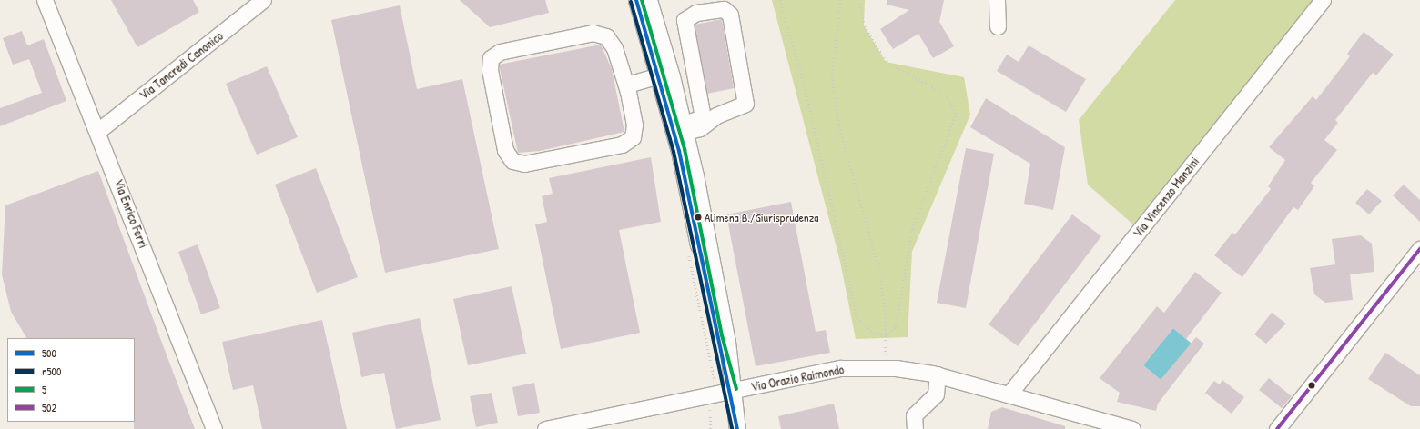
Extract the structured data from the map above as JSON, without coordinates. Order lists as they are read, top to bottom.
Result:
{
  "streets": {
    "street": [
      "Via Tancredi Canonico",
      "Via Vincenzo Manzini",
      "Via Enrico Ferri",
      "Via Orazio Raimondo"
    ]
  },
  "crossings": [
    ["Via Tancredi Canonico", "Via Enrico Ferri"],
    ["Via Vincenzo Manzini", "Via Orazio Raimondo"]
  ],
  "places": ["Alimena B./Giurisprudenza"],
  "lines": [
    "transit line 500",
    "transit line 5",
    "transit line n500",
    "transit line 502"
  ],
  "legend": [
    "500",
    "n500",
    "5",
    "502"
  ]
}
